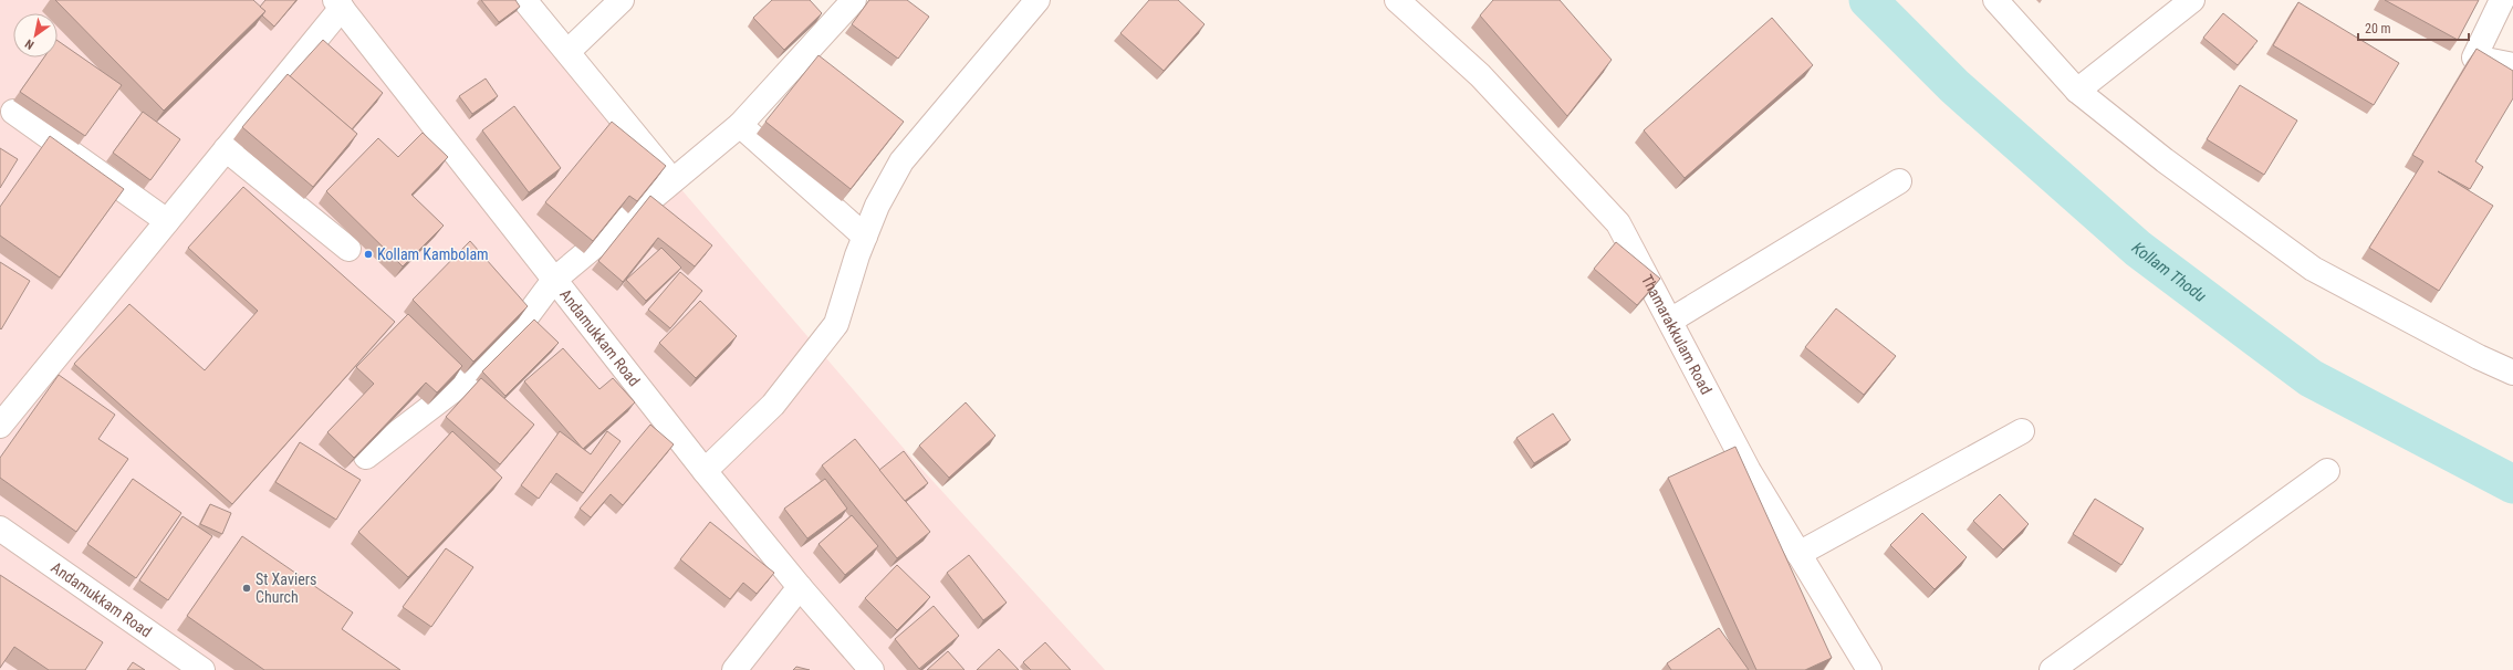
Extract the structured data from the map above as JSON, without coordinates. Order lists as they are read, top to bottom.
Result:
{
  "streets": {
    "street": ["Thamarakkulam Road", "Andamukkam Road"]
  },
  "water": ["Kollam Thodu"],
  "places": ["Kollam Kambolam", "St Xaviers Church"],
  "scale_bar": "20 m",
  "north": "bottom left"
}
